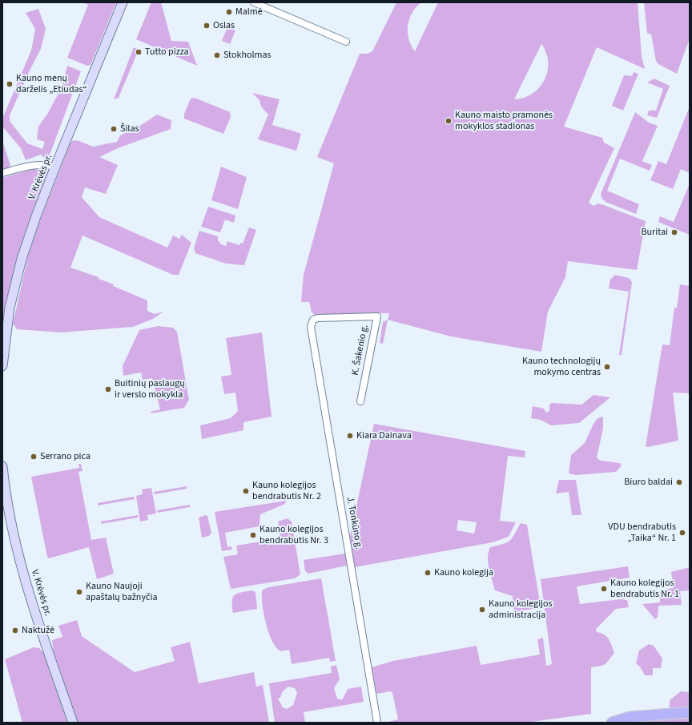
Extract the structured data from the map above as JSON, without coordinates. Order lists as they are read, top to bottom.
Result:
{
  "streets": {
    "main road": ["V. Krėvės pr."],
    "street": ["K. Šakenio g.", "J. Tonkūno g."]
  },
  "crossings": [
    ["K. Šakenio g.", "J. Tonkūno g."]
  ],
  "places": [
    "Malmė",
    "Oslas",
    "Tutto pizza",
    "Stokholmas",
    "Kauno menų darželis „Etiudas“",
    "Kauno maisto pramonės mokyklos stadionas",
    "Šilas",
    "Buritai",
    "Kauno technologijų mokymo centras",
    "Buitinių paslaugų ir verslo mokykla",
    "Kiara Dainava",
    "Serrano pica",
    "Biuro baldai",
    "Kauno kolegijos bendrabutis Nr. 2",
    "VDU bendrabutis „Taika“ Nr. 1",
    "Kauno kolegijos bendrabutis Nr. 3",
    "Kauno kolegija",
    "Kauno kolegijos bendrabutis Nr. 1",
    "Kauno Naujoji apaštalų bažnyčia",
    "Kauno kolegijos administracija",
    "Naktužė"
  ]
}
